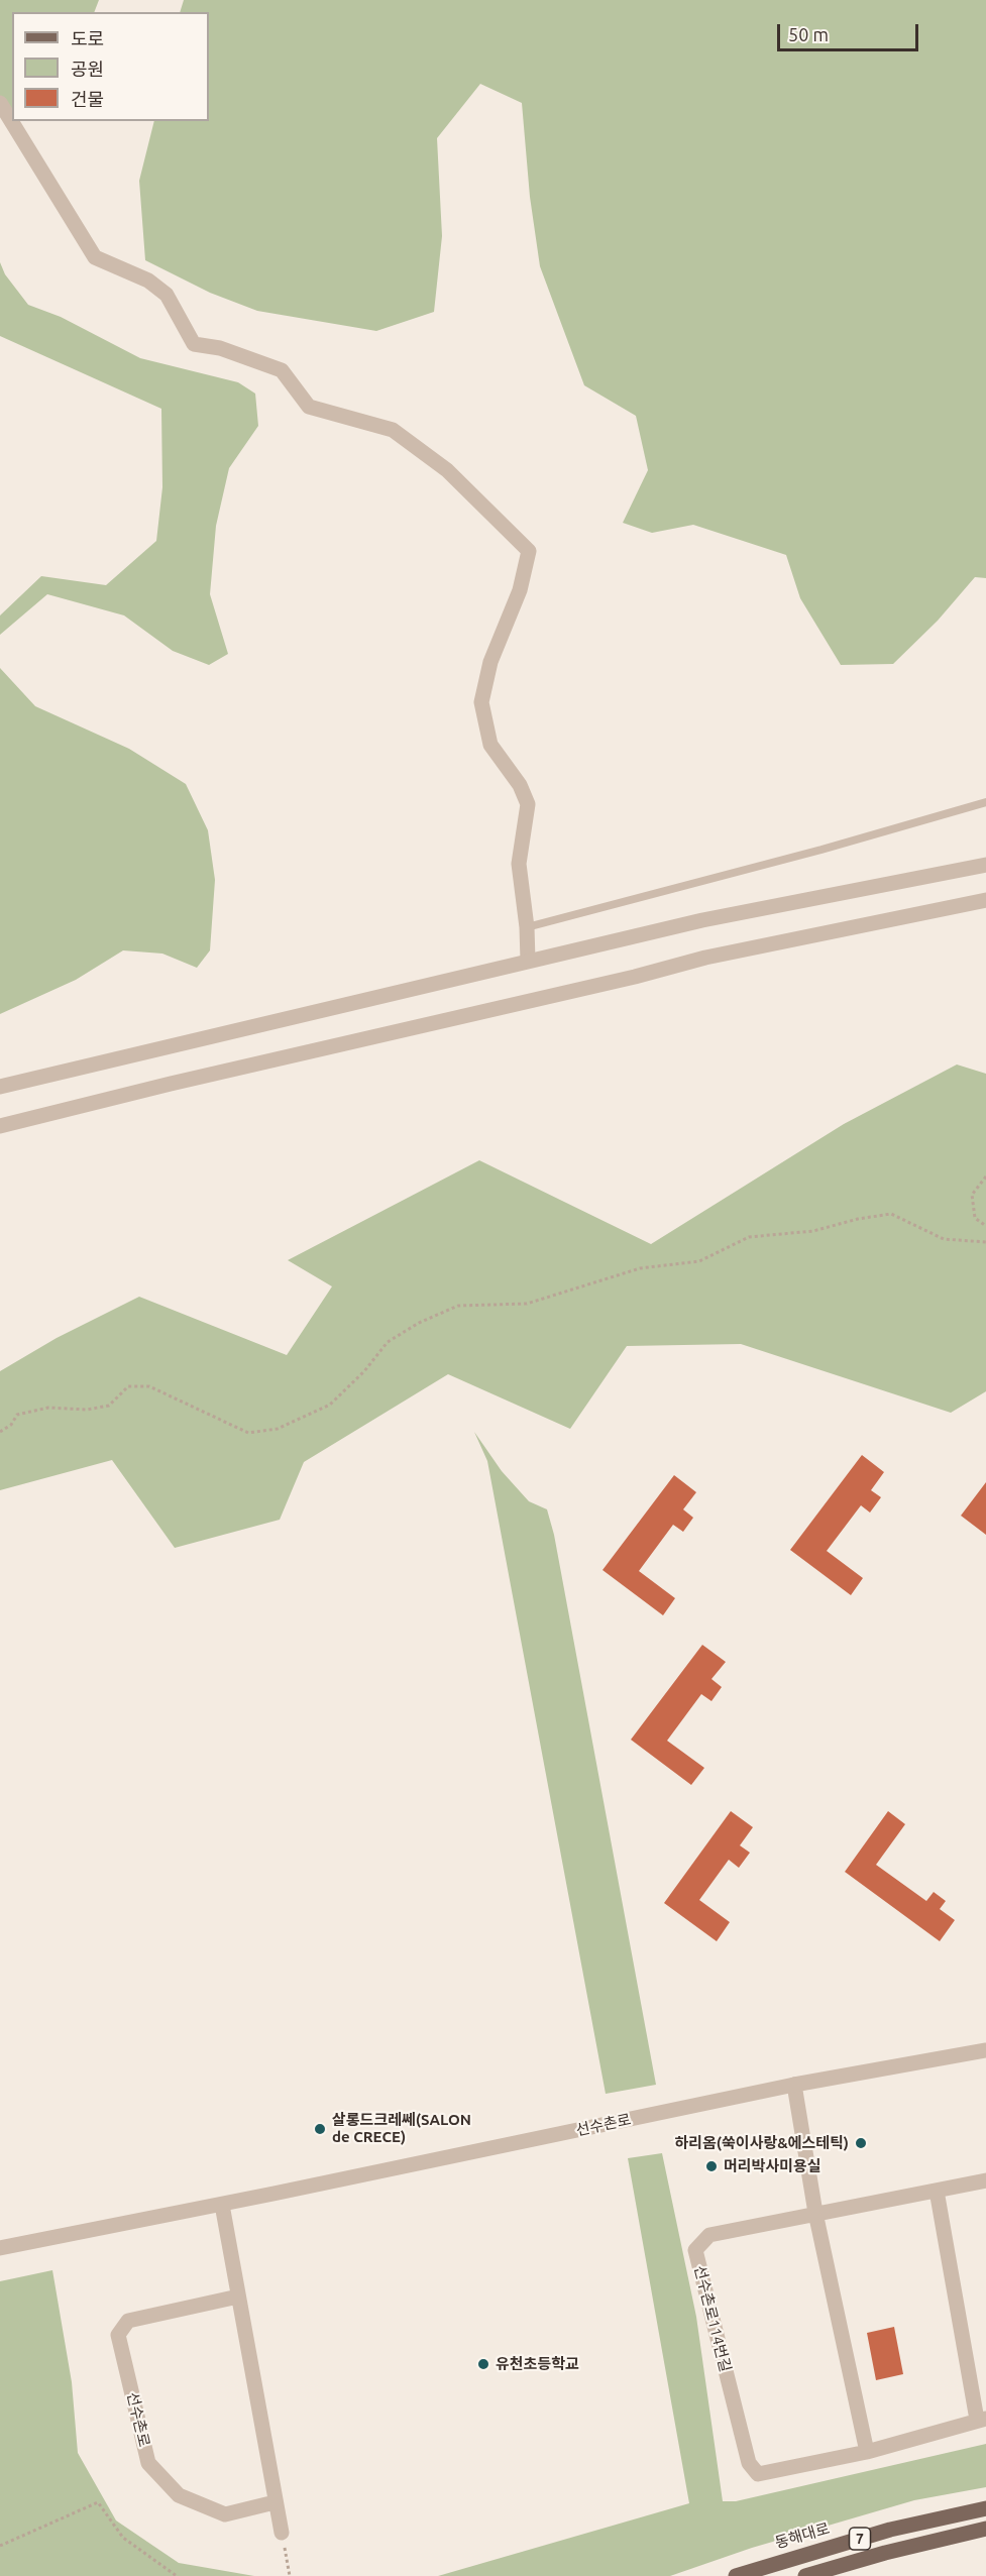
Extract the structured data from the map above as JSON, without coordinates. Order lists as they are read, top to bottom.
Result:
{
  "streets": {
    "main road": ["동해대로", "7"],
    "street": ["선수촌로", "선수촌로114번길"]
  },
  "places": [
    "살롱드크레쎄(SALON de CRECE)",
    "하리옴(쑥이사랑&에스테틱)",
    "머리박사미용실",
    "유천초등학교"
  ],
  "legend": ["도로", "공원", "건물"],
  "scale_bar": "50 m"
}
